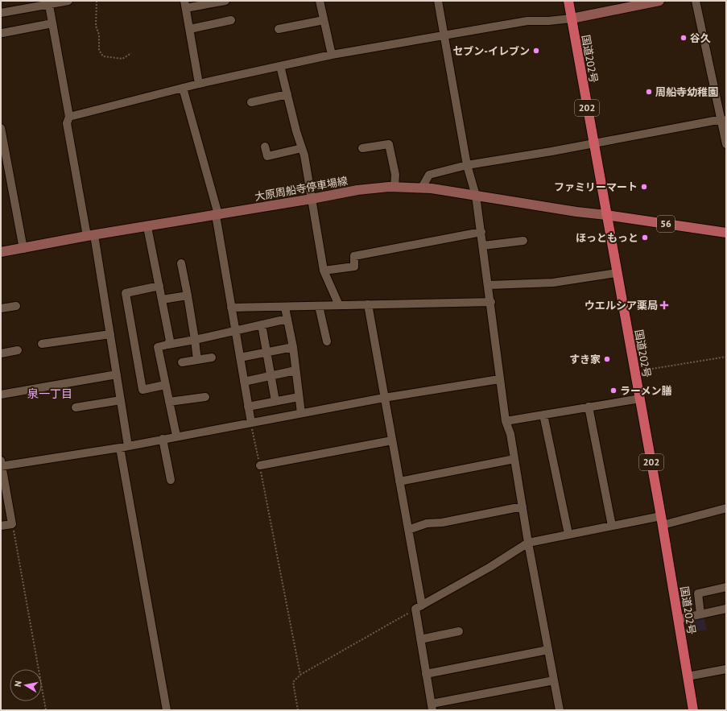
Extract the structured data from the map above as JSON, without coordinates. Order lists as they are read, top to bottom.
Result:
{
  "streets": {
    "highway": ["国道202号", "202"],
    "main road": ["大原周船寺停車場線", "56"]
  },
  "crossings": [
    ["国道202号", "大原周船寺停車場線"],
    ["国道202号", "56"],
    ["大原周船寺停車場線", "56"]
  ],
  "districts": ["泉一丁目"],
  "places": {
    "other": [
      "谷久",
      "セブン-イレブン",
      "周船寺幼稚園",
      "ファミリーマート",
      "ほっともっと",
      "すき家",
      "ラーメン膳"
    ],
    "health": ["ウエルシア薬局"]
  },
  "north": "left"
}
